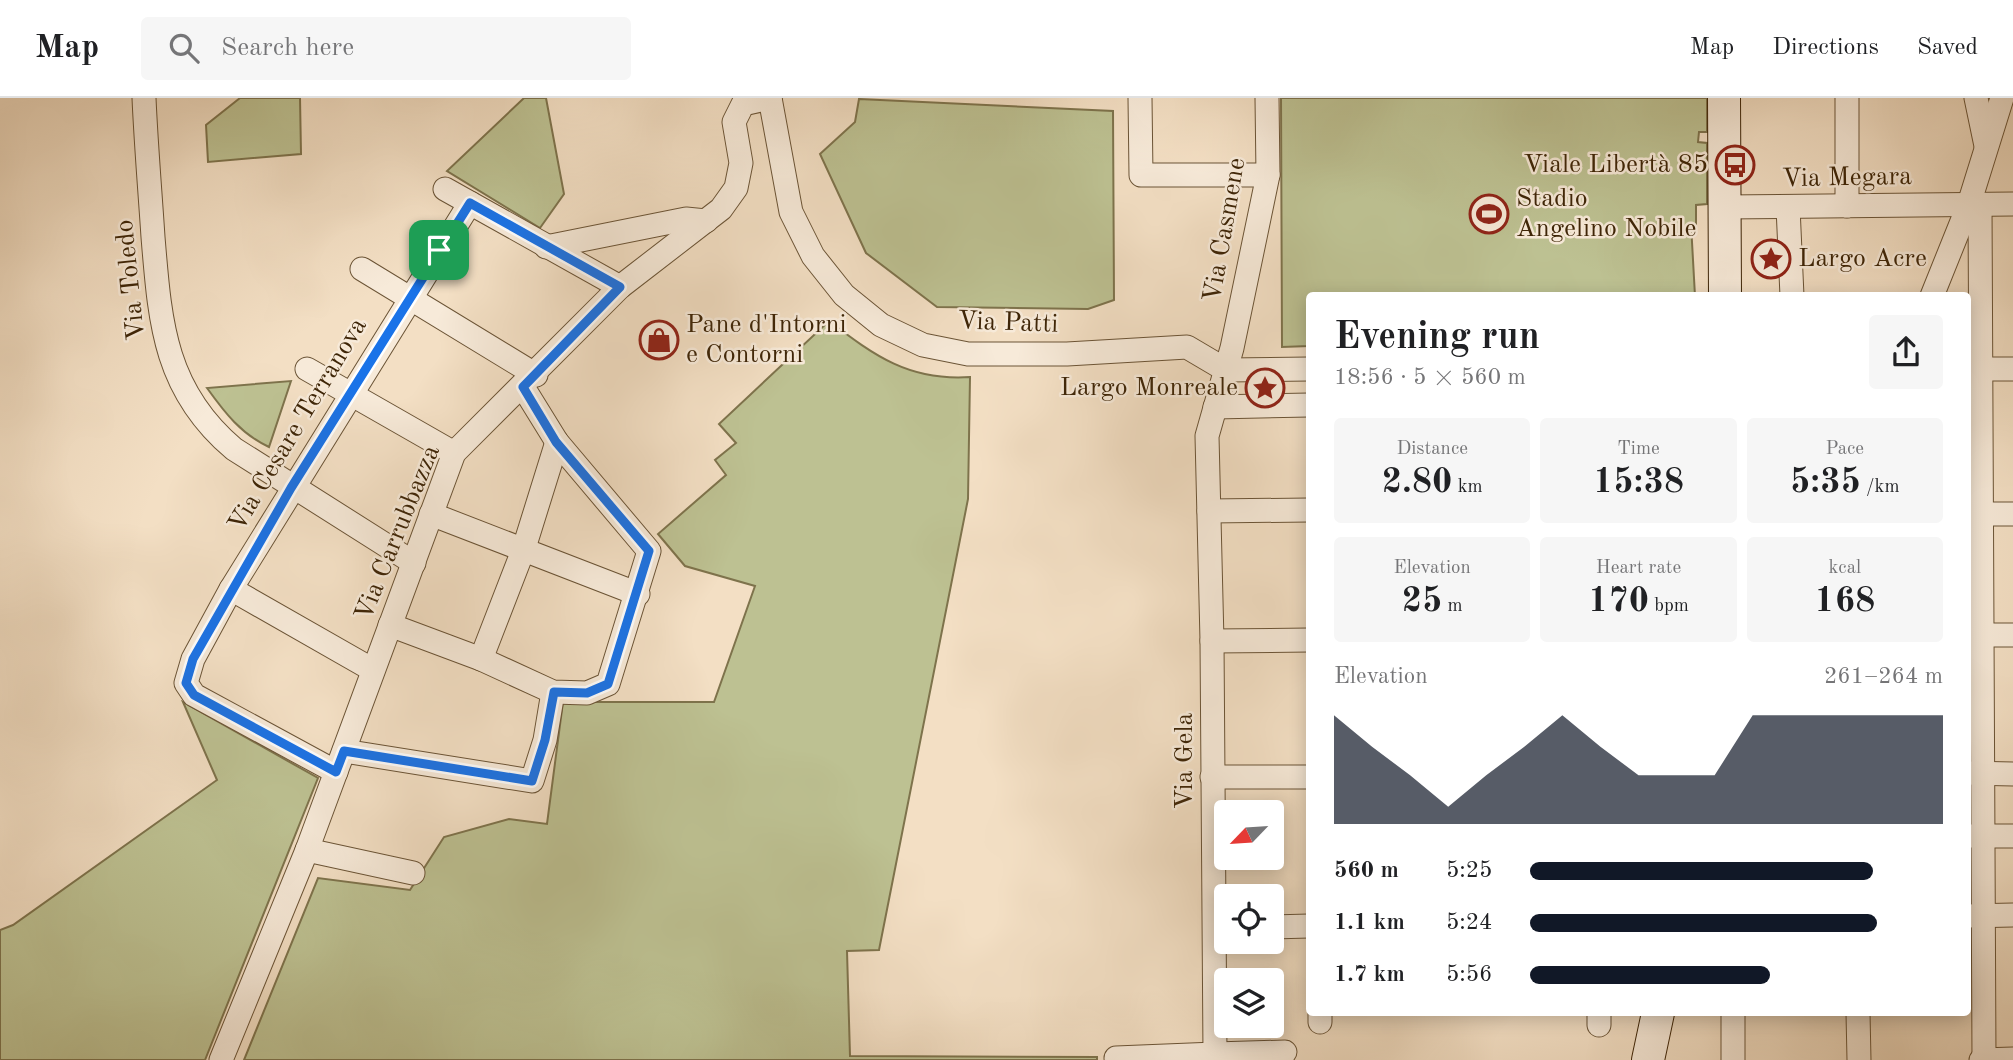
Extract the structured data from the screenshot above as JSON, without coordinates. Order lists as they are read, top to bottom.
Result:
{
  "streets": {
    "street": [
      "Via Megara",
      "Via Casmene",
      "Via Toledo",
      "Via Patti",
      "Via Cesare Terranova",
      "Via Carrubbazza",
      "Via Gela"
    ]
  },
  "crossings": [
    ["Via Casmene", "Via Patti"],
    ["Via Casmene", "Via Gela"],
    ["Via Toledo", "Via Cesare Terranova"],
    ["Via Toledo", "Via Carrubbazza"],
    ["Via Patti", "Via Carrubbazza"],
    ["Via Patti", "Via Gela"],
    ["Via Cesare Terranova", "Via Carrubbazza"]
  ],
  "places": {
    "bus stop": ["Viale Libertà 85"],
    "sports": ["Stadio Angelino Nobile"],
    "place": ["Largo Acre", "Largo Monreale"],
    "shop": ["Pane d'Intorni e Contorni"]
  },
  "north": "bottom left",
  "page": {
    "header": "Map",
    "search": "Search here",
    "nav": ["Map", "Directions", "Saved"],
    "heading": ["Evening run", "18:56 · 5 × 560 m"],
    "stats": [
      ["Distance", "2.80 km"],
      ["Time", "15:38"],
      ["Pace", "5:35 /km"],
      ["Elevation", "25 m"],
      ["Heart rate", "170 bpm"],
      ["kcal", "168"]
    ],
    "chart": ["Elevation", "261–264 m"],
    "list": [
      {
        "name": "560 m",
        "note": "5:25"
      },
      {
        "name": "1.1 km",
        "note": "5:24"
      },
      {
        "name": "1.7 km",
        "note": "5:56"
      }
    ]
  }
}
